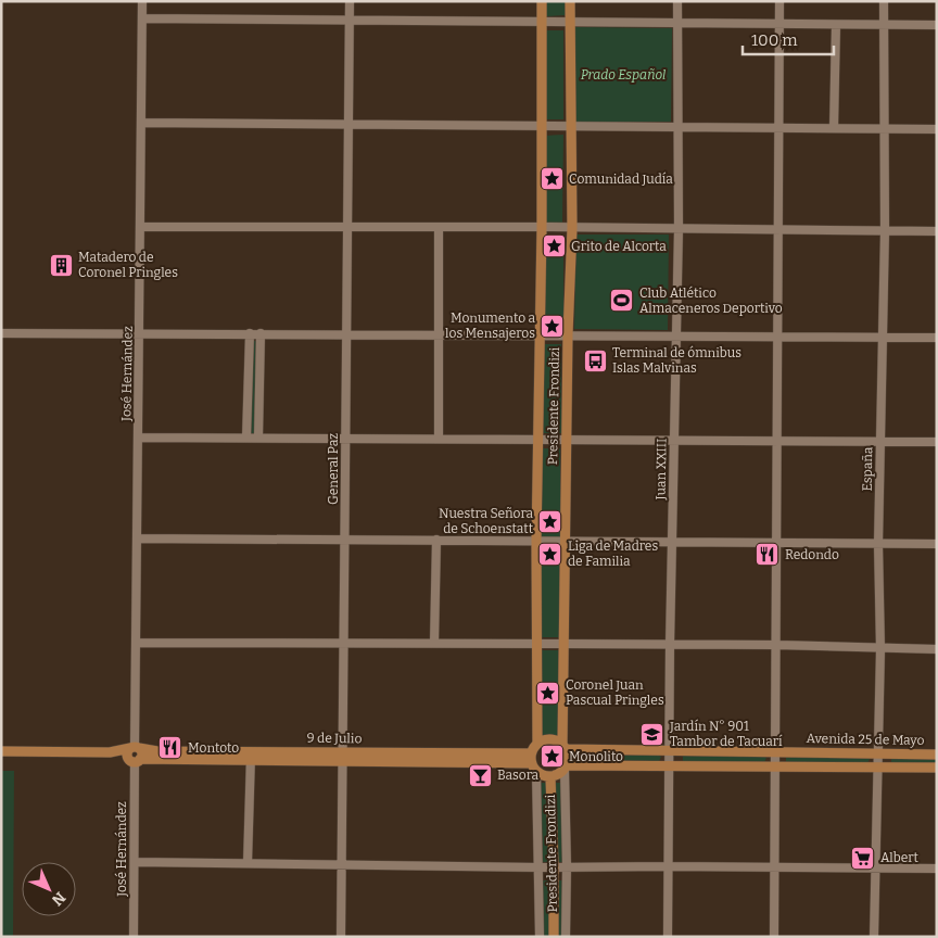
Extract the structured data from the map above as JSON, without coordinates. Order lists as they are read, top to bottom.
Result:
{
  "streets": {
    "main road": ["Presidente Frondizi", "9 de Julio", "Avenida 25 de Mayo"],
    "street": [
      "José Hernández",
      "General Paz",
      "Juan XXIII",
      "España"
    ]
  },
  "crossings": [
    ["José Hernández", "9 de Julio"],
    ["Presidente Frondizi", "9 de Julio"],
    ["Presidente Frondizi", "Avenida 25 de Mayo"],
    ["General Paz", "9 de Julio"],
    ["Juan XXIII", "Avenida 25 de Mayo"],
    ["España", "Avenida 25 de Mayo"],
    ["9 de Julio", "Avenida 25 de Mayo"]
  ],
  "parks": ["Prado Español"],
  "places": {
    "place": [
      "Comunidad Judía",
      "Grito de Alcorta",
      "Monumento a los Mensajeros",
      "Nuestra Señora de Schoenstatt",
      "Liga de Madres de Familia",
      "Coronel Juan Pascual Pringles",
      "Monolito"
    ],
    "building": ["Matadero de Coronel Pringles"],
    "sports": ["Club Atlético Almaceneros Deportivo"],
    "bus stop": ["Terminal de ómnibus Islas Malvinas"],
    "restaurant": ["Redondo", "Montoto"],
    "school or university": ["Jardín N° 901 Tambor de Tacuarí"],
    "bar": ["Basora"],
    "supermarket": ["Albert"]
  },
  "scale_bar": "100 m",
  "north": "bottom right"
}
